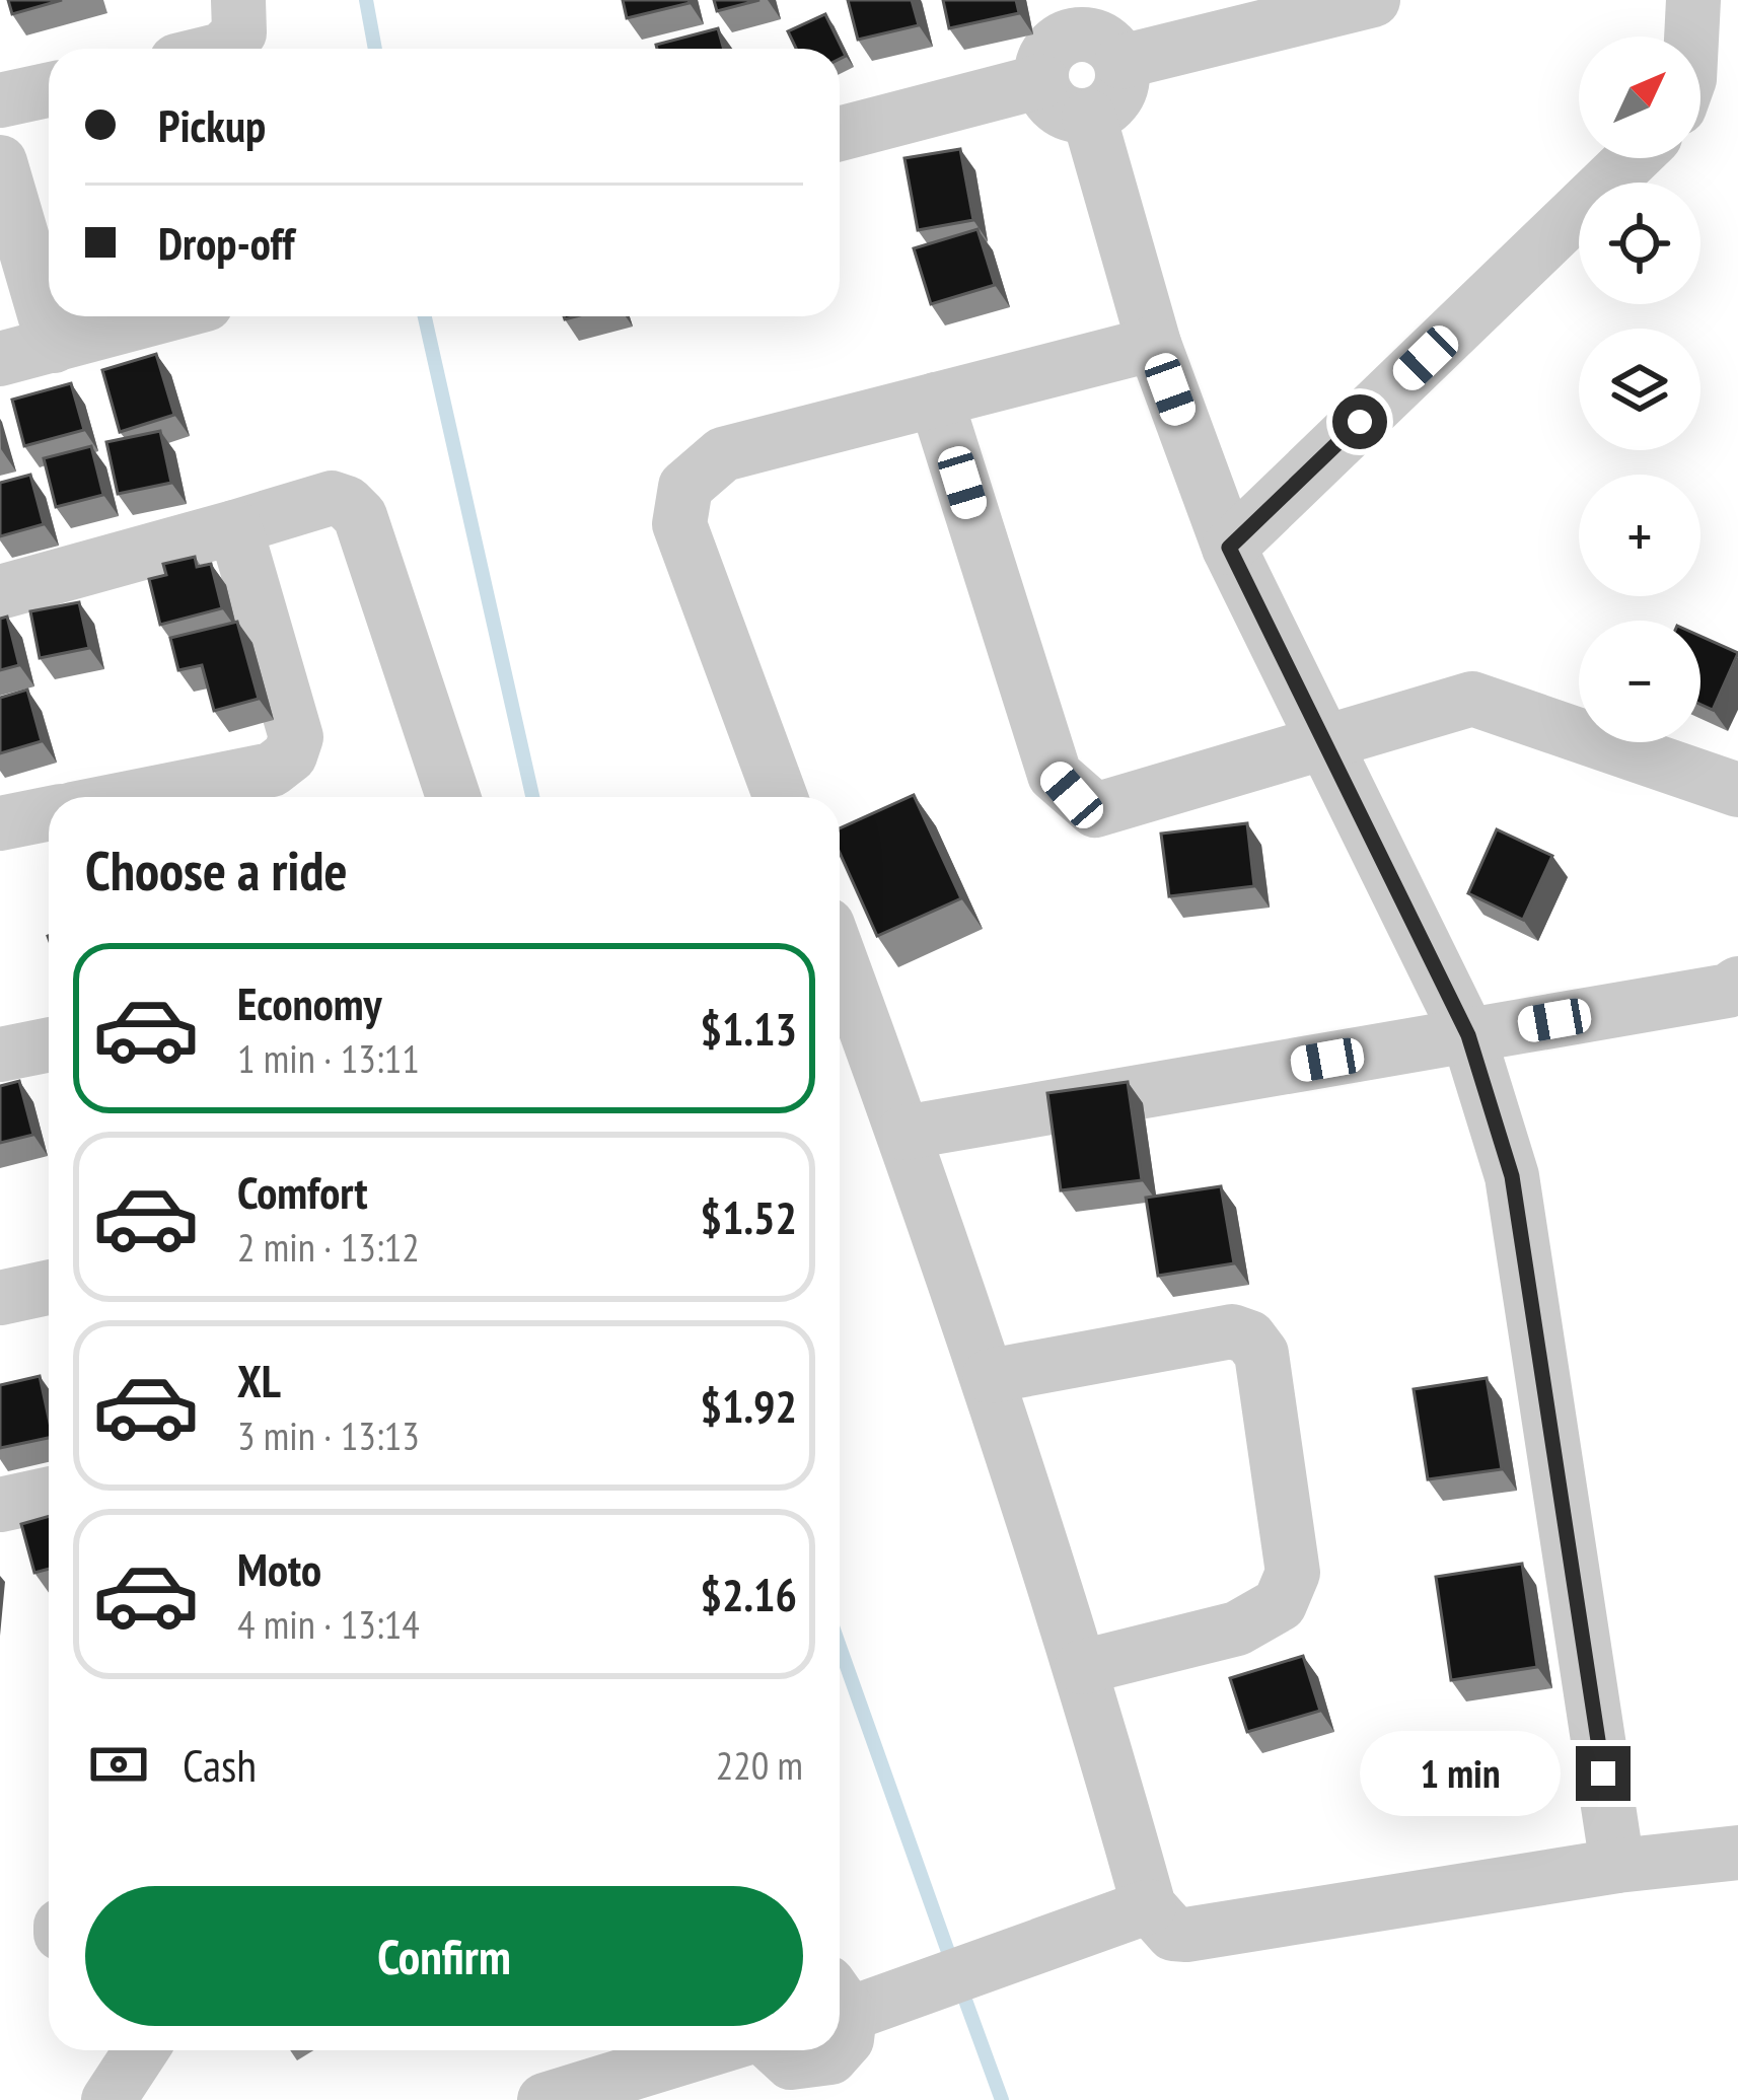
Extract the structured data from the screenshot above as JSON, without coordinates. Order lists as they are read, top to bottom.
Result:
{
  "north": "top right",
  "page": {
    "map_buttons": ["+", "−"],
    "banner": ["Pickup", "Drop-off"],
    "heading": "Choose a ride",
    "list": [
      {
        "name": "Economy",
        "note": "1 min · 13:11",
        "value": "$1.13"
      },
      {
        "name": "Comfort",
        "note": "2 min · 13:12",
        "value": "$1.52"
      },
      {
        "name": "XL",
        "note": "3 min · 13:13",
        "value": "$1.92"
      },
      {
        "name": "Moto",
        "note": "4 min · 13:14",
        "value": "$2.16"
      }
    ],
    "pay": ["Cash", "220 m"],
    "bubble": "1 min",
    "buttons": "Confirm"
  }
}
